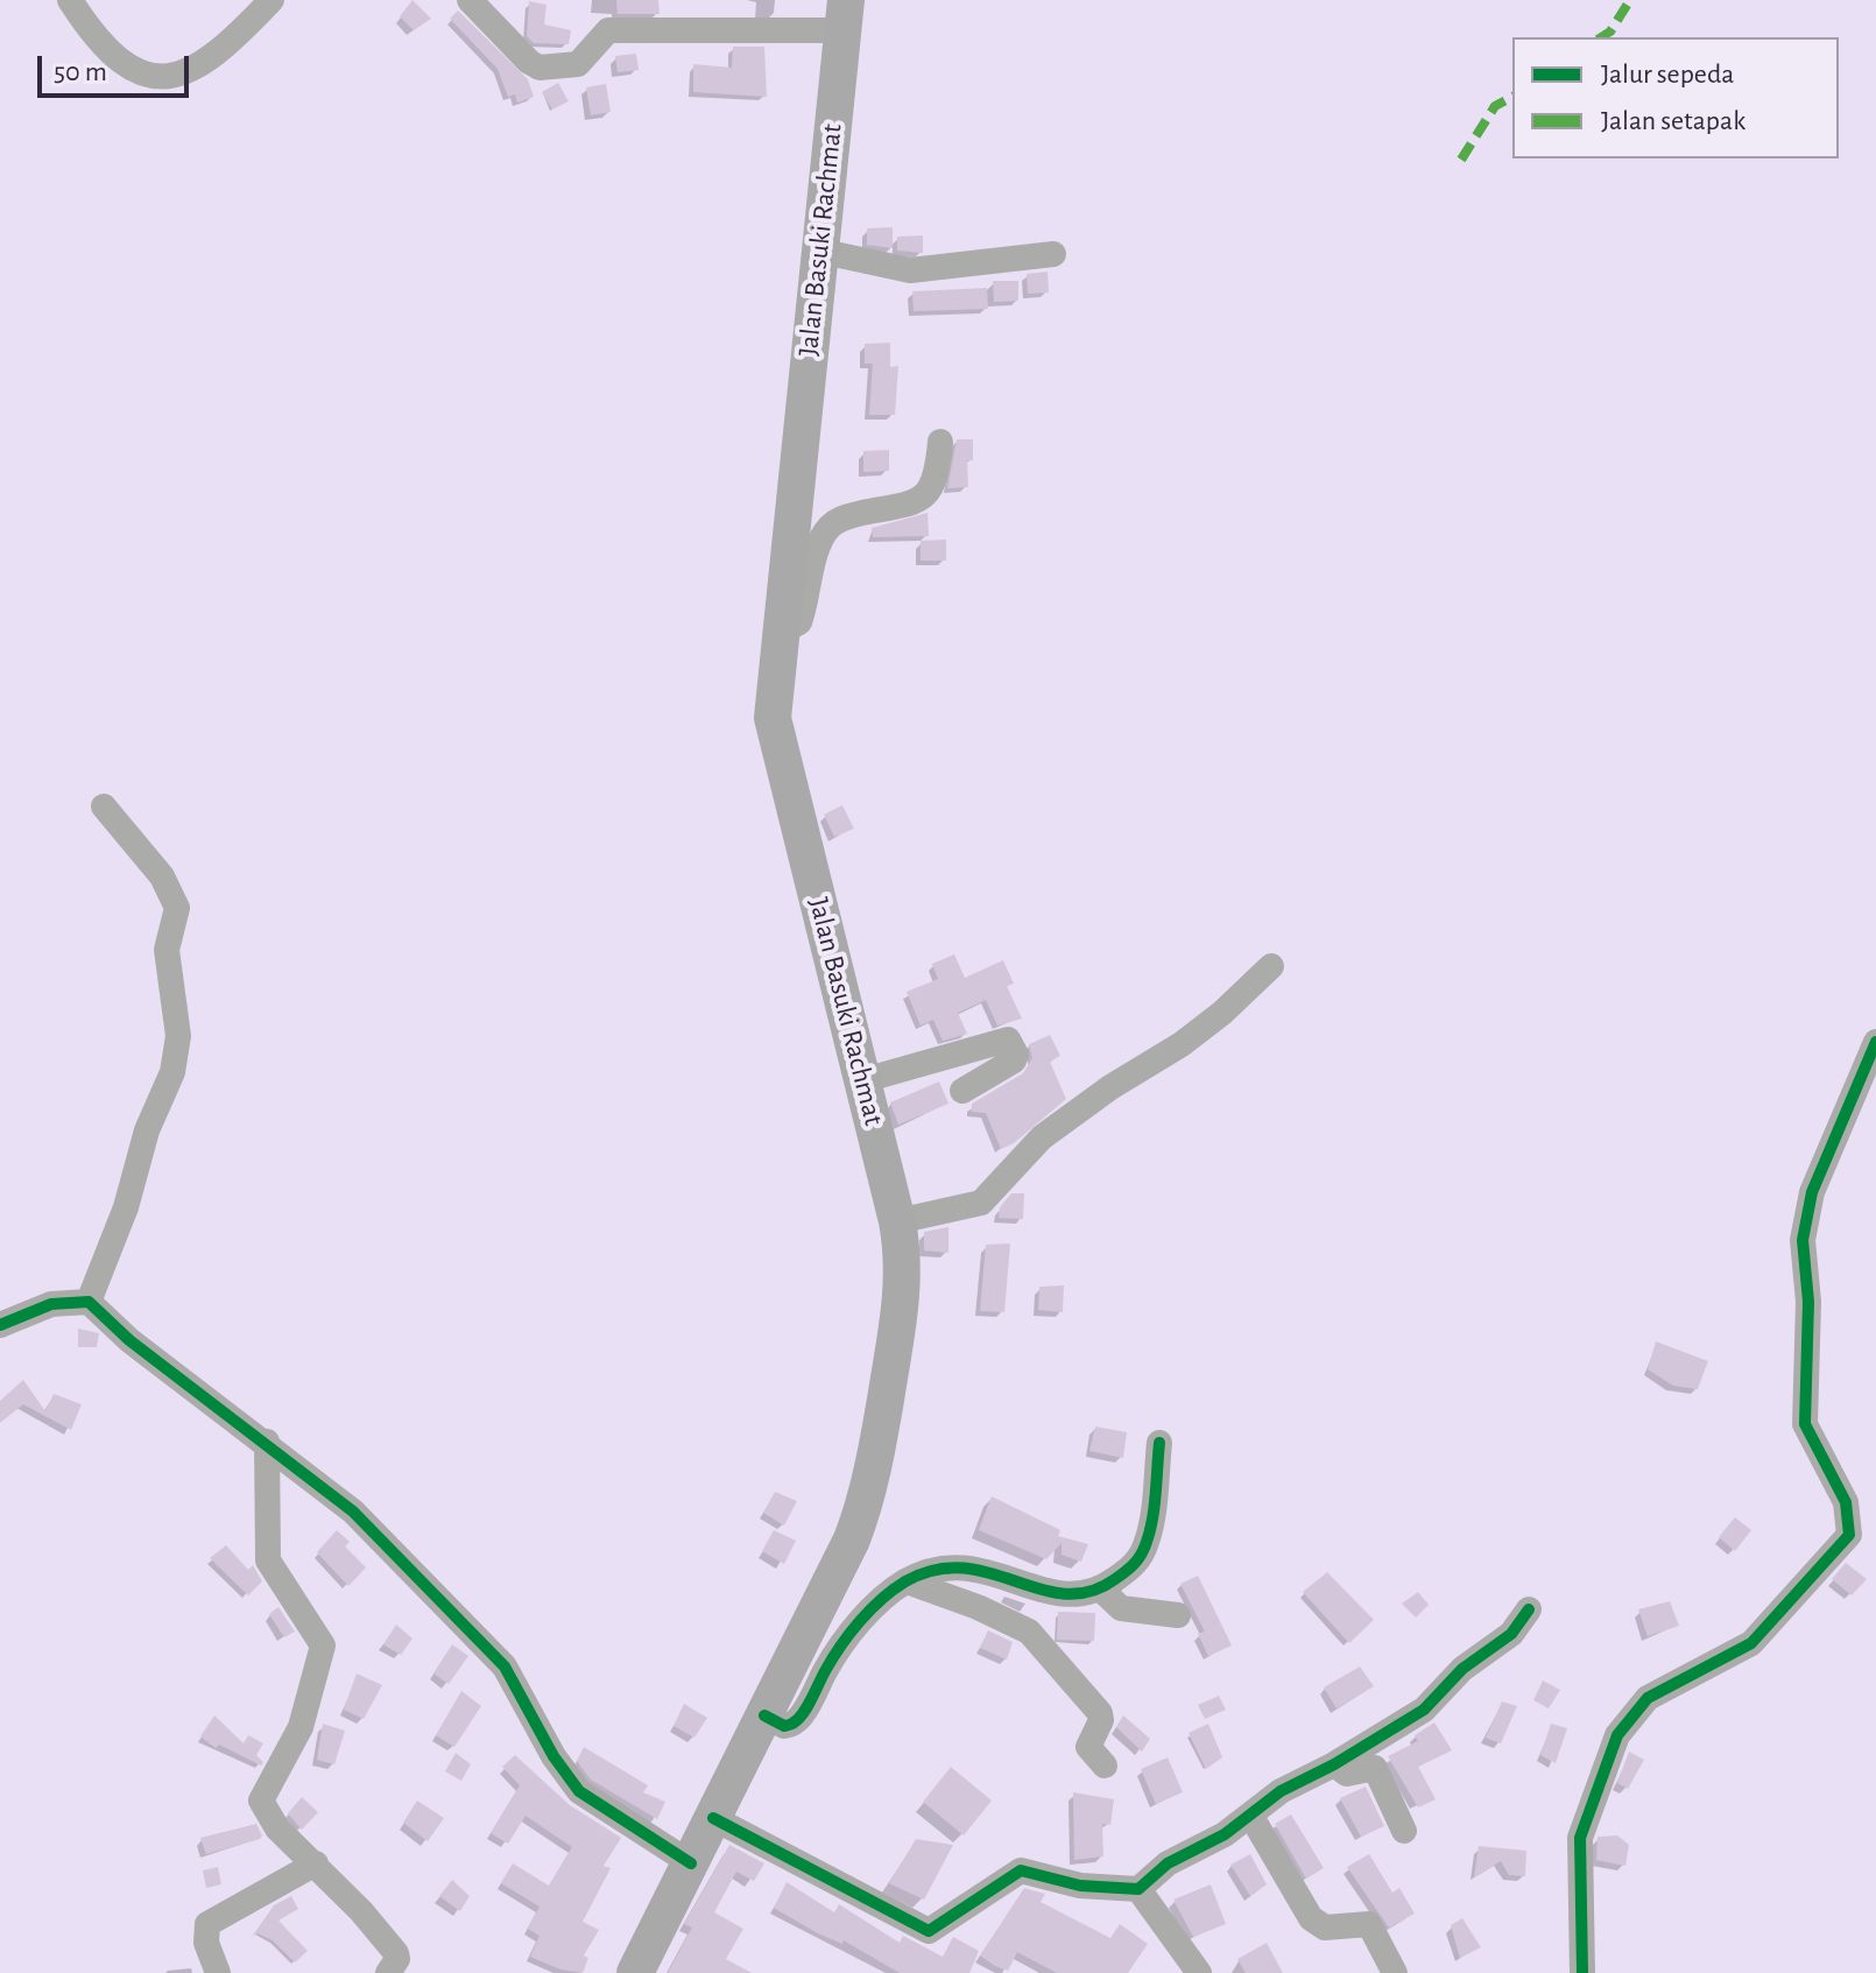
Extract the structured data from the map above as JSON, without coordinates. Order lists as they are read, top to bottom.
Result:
{
  "streets": {
    "highway": ["Jalan Basuki Rachmat"]
  },
  "legend": ["Jalur sepeda", "Jalan setapak"],
  "scale_bar": "50 m"
}
